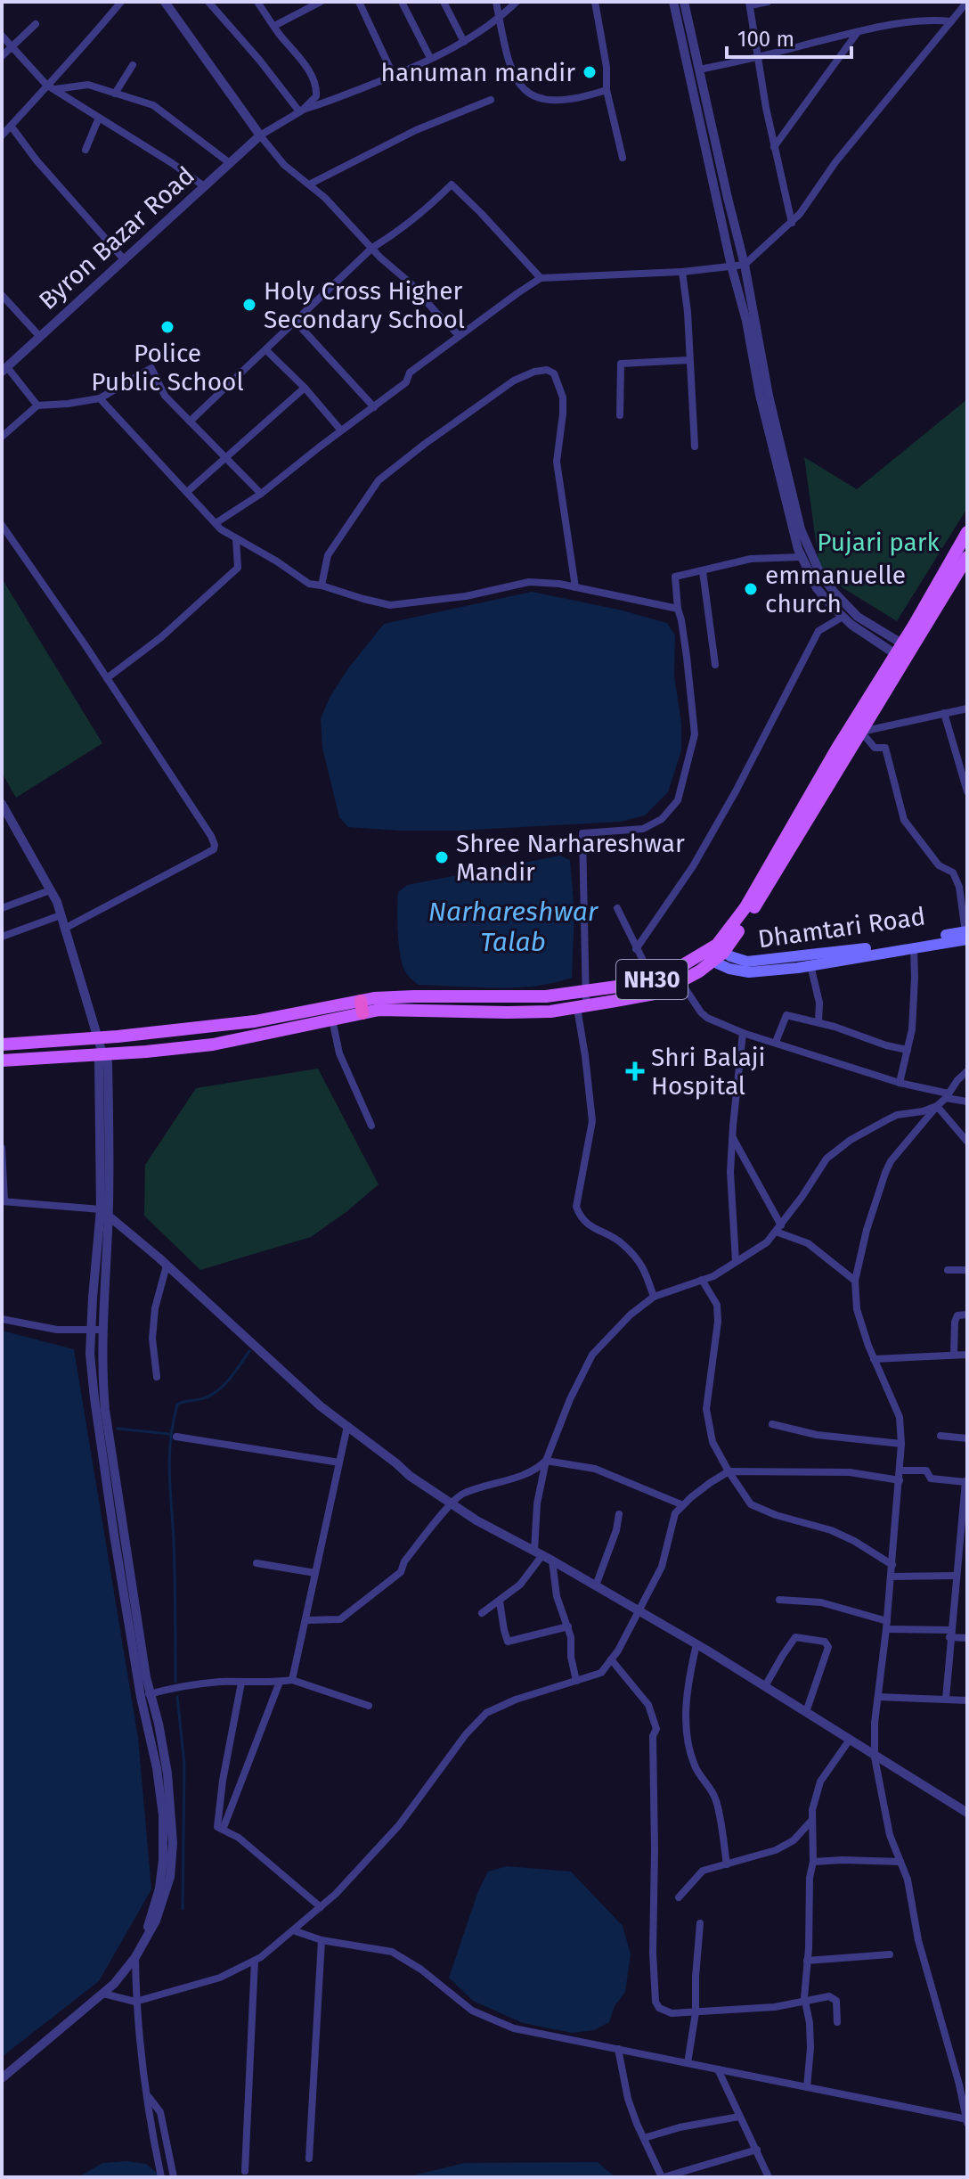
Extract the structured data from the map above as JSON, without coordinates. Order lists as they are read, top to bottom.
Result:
{
  "streets": {
    "main road": ["Dhamtari Road", "NH30"],
    "street": ["Byron Bazar Road"]
  },
  "crossings": [
    ["Dhamtari Road", "NH30"]
  ],
  "water": ["Narhareshwar Talab"],
  "parks": ["Pujari park"],
  "places": {
    "other": [
      "hanuman mandir",
      "Holy Cross Higher Secondary School",
      "Police Public School",
      "emmanuelle church",
      "Shree Narhareshwar Mandir"
    ],
    "health": ["Shri Balaji Hospital"]
  },
  "scale_bar": "100 m"
}
